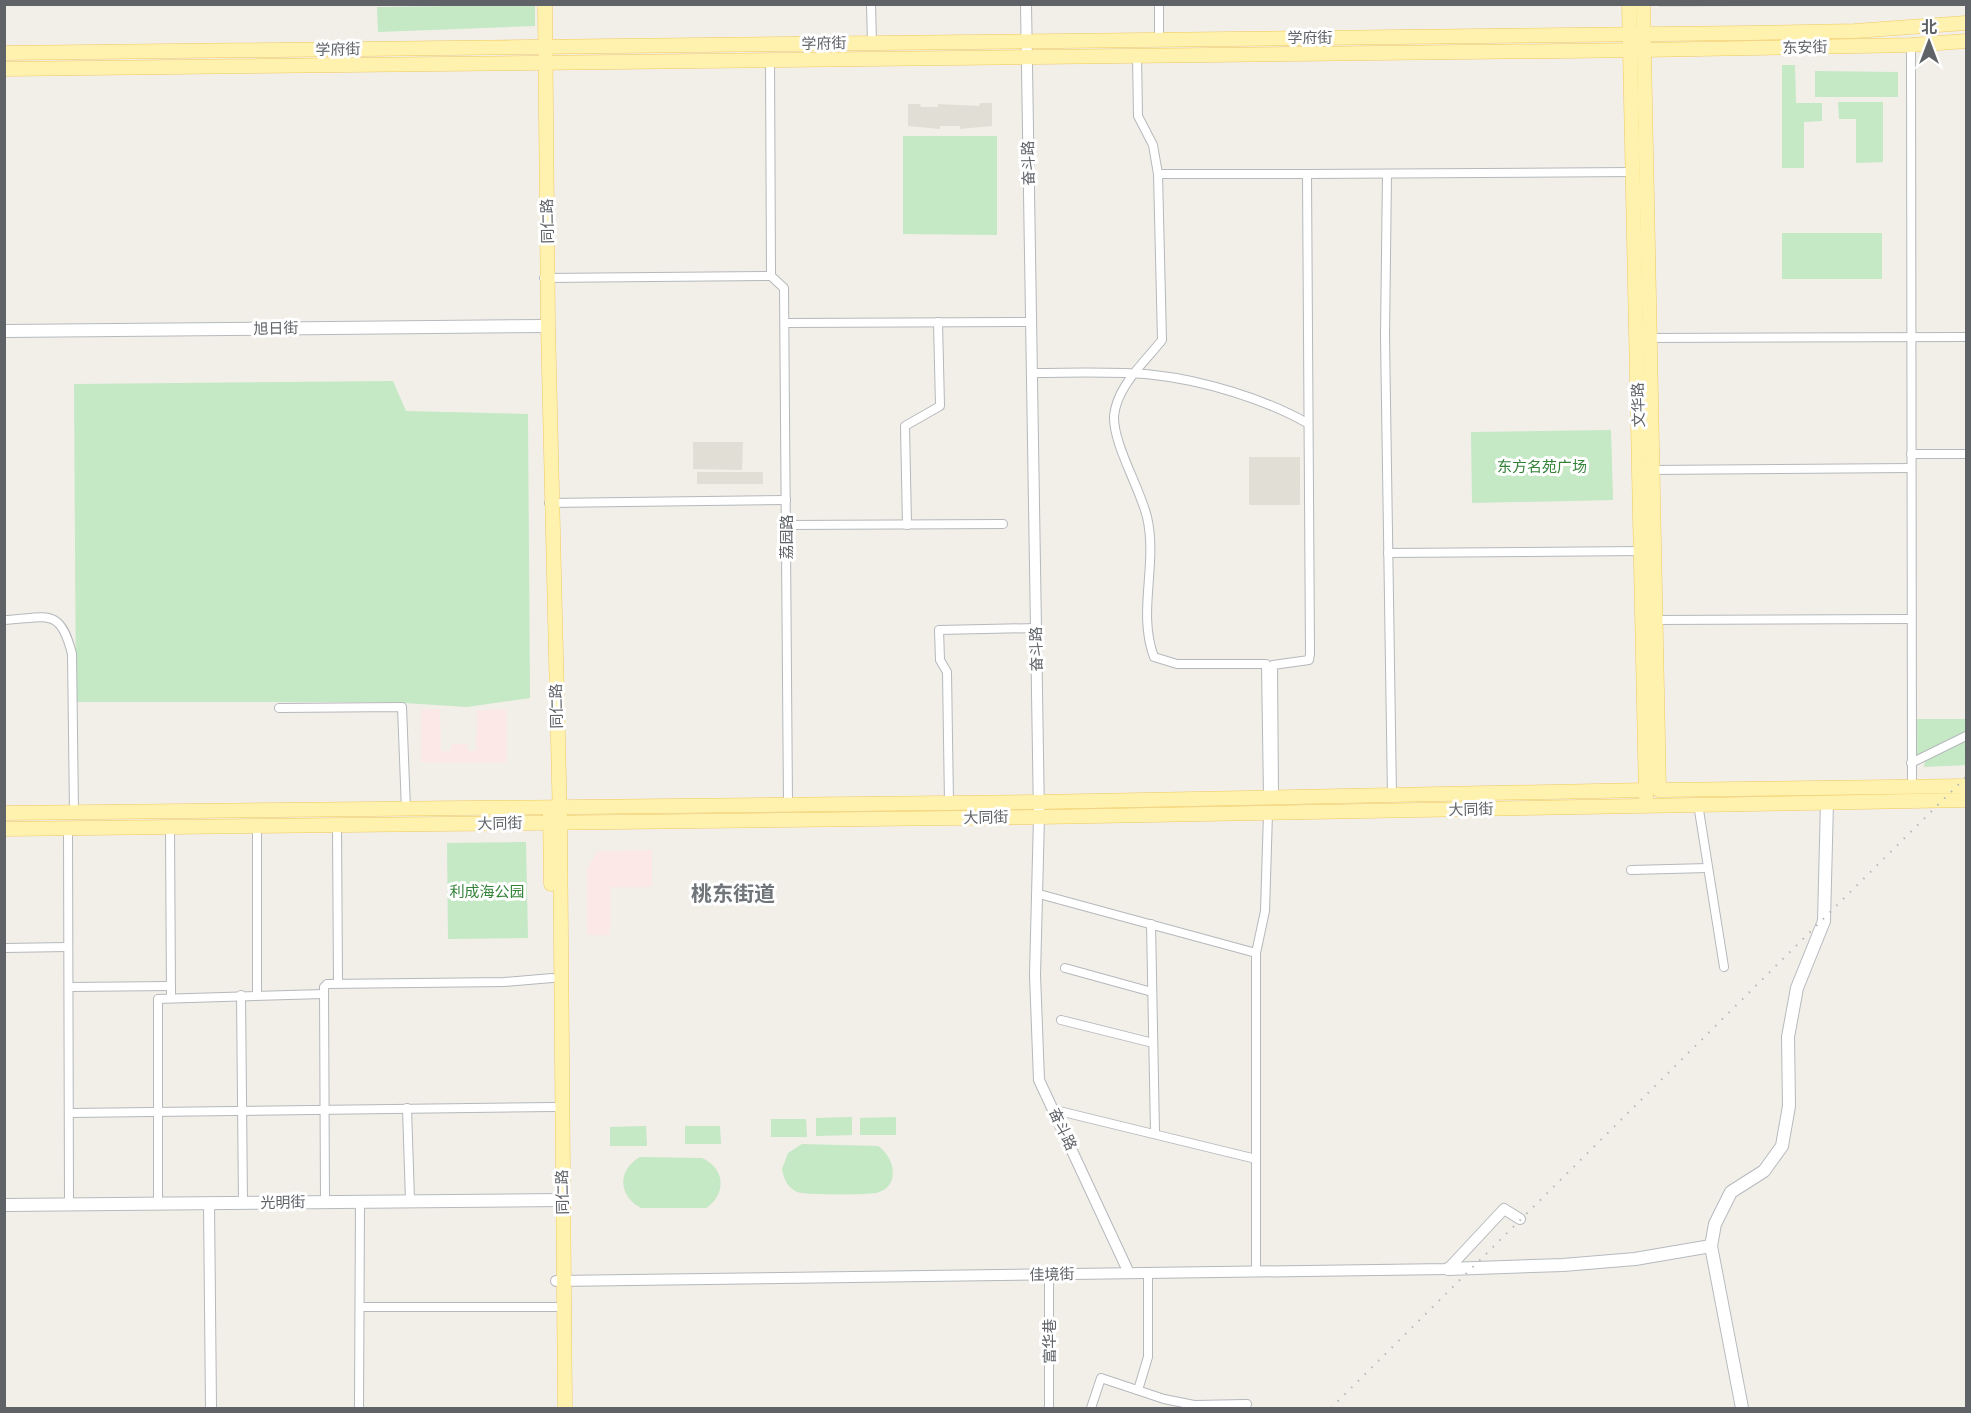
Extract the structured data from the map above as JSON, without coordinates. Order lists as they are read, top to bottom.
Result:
{
  "streets": {
    "main road": [
      "学府街",
      "东安街",
      "同仁路",
      "旭日街",
      "文华路",
      "大同街",
      "光明街"
    ],
    "street": [
      "奋斗路",
      "荔园路",
      "佳境街",
      "富华巷"
    ]
  },
  "crossings": [
    ["学府街", "东安街"],
    ["学府街", "奋斗路"],
    ["学府街", "同仁路"],
    ["学府街", "文华路"],
    ["东安街", "文华路"],
    ["奋斗路", "大同街"],
    ["奋斗路", "佳境街"],
    ["同仁路", "旭日街"],
    ["同仁路", "大同街"],
    ["同仁路", "光明街"],
    ["同仁路", "佳境街"],
    ["文华路", "大同街"],
    ["荔园路", "大同街"],
    ["佳境街", "富华巷"]
  ],
  "districts": ["桃东街道"],
  "parks": ["东方名苑广场", "利成海公园"],
  "north": "top"
}
